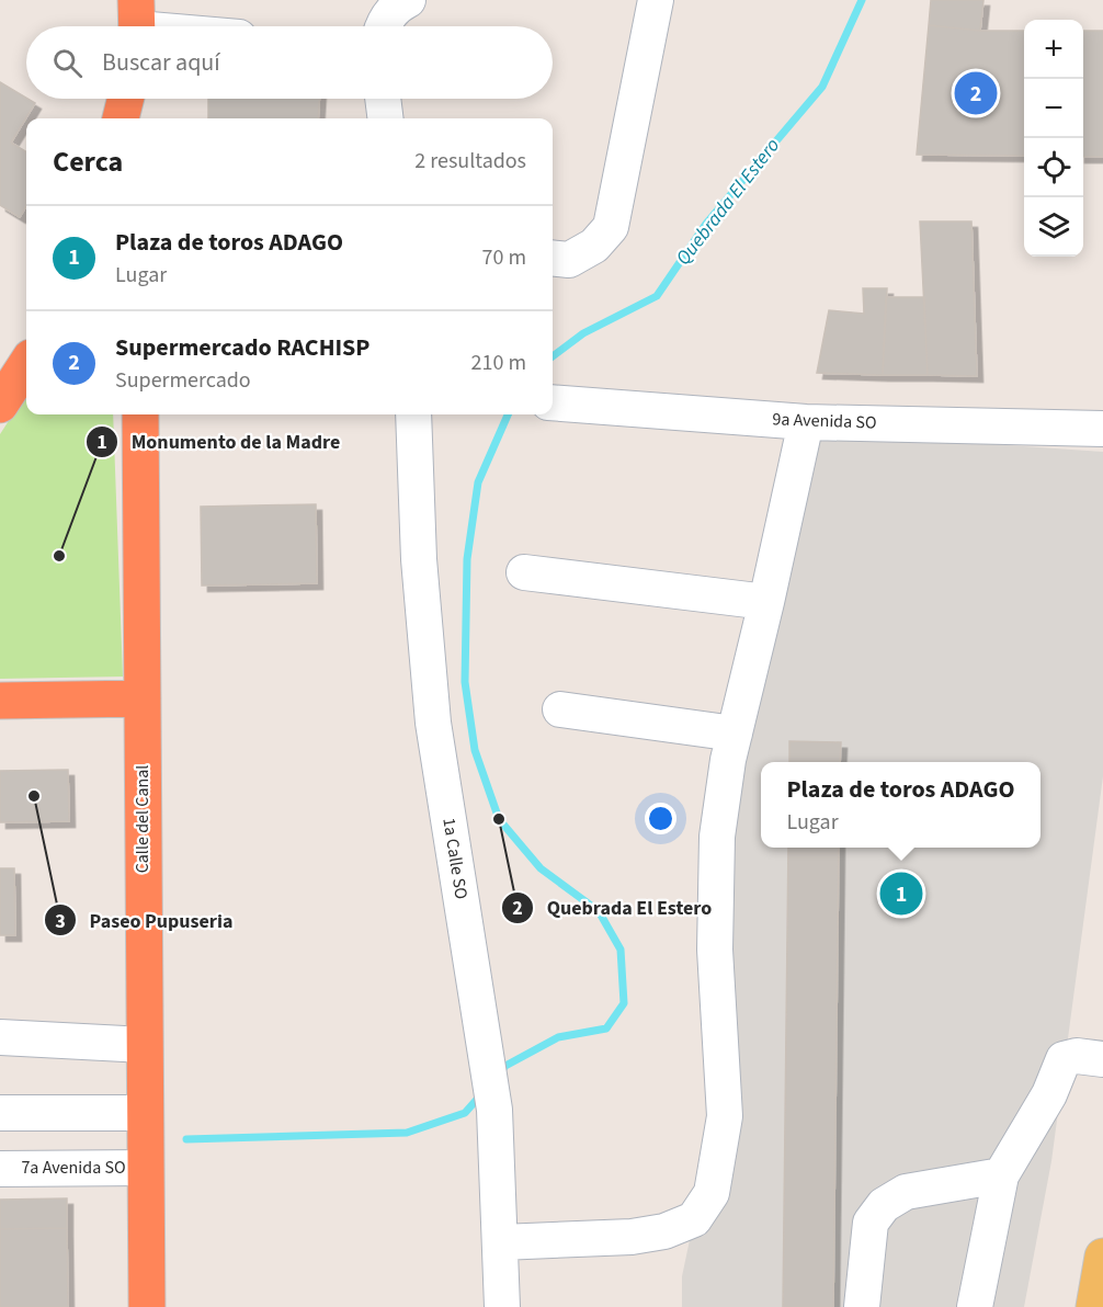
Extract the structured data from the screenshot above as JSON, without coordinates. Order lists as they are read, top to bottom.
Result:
{
  "streets": {
    "highway": ["Calle del Canal"],
    "street": ["9a Avenida SO", "1a Calle SO", "7a Avenida SO"]
  },
  "crossings": [
    ["Calle del Canal", "7a Avenida SO"]
  ],
  "water": ["Quebrada El Estero"],
  "places": ["Monumento de la Madre", "Paseo Pupuseria", "Quebrada El Estero"],
  "page": {
    "map_buttons": ["+", "−"],
    "search": "Buscar aquí",
    "pins": ["2", "1"],
    "heading": ["Cerca", "2 resultados"],
    "list": [
      {
        "mark": "1",
        "name": "Plaza de toros ADAGO",
        "note": "Lugar",
        "value": "70 m"
      },
      {
        "mark": "2",
        "name": "Supermercado RACHISP",
        "note": "Supermercado",
        "value": "210 m"
      }
    ],
    "popup": ["Plaza de toros ADAGO", "Lugar"]
  }
}
